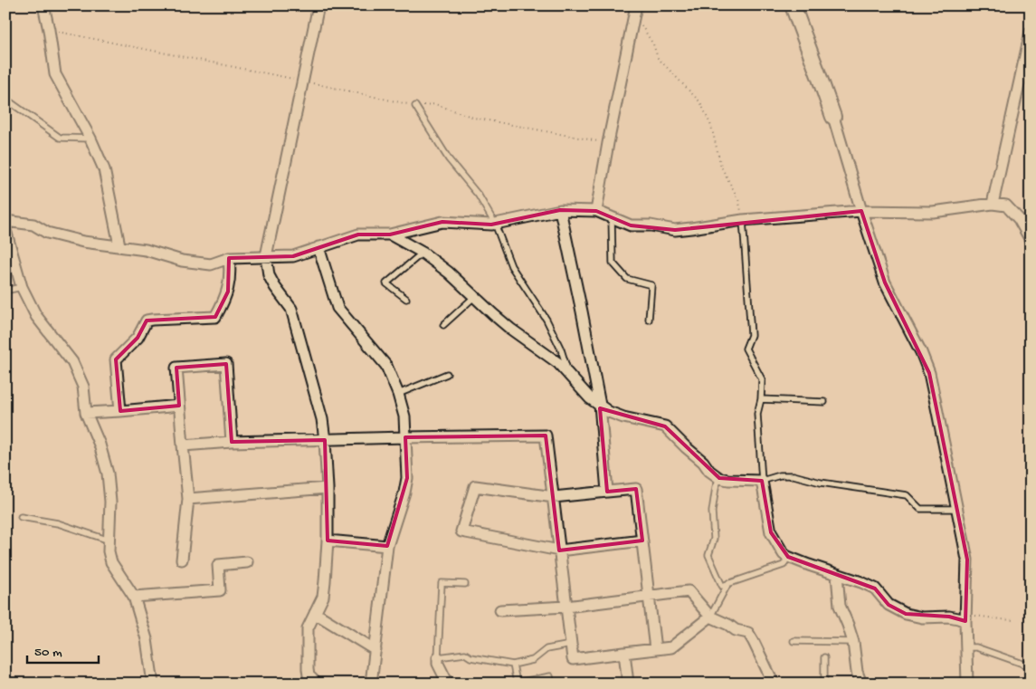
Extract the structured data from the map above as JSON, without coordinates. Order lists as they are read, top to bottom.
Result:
{
  "scale_bar": "50 m"
}
